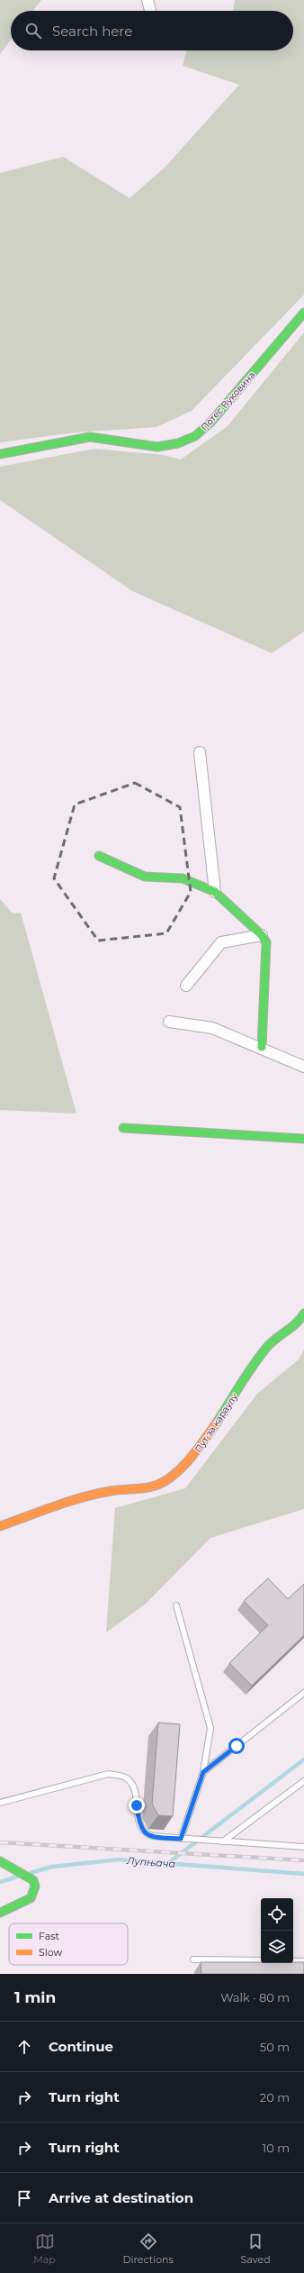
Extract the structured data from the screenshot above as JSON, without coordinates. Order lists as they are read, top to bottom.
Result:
{
  "streets": {
    "street": ["Потес Вуковина", "Пут за караулу"]
  },
  "water": ["Лупњача"],
  "legend": ["Fast", "Slow"],
  "page": {
    "search": "Search here",
    "heading": ["1 min", "Walk · 80 m"],
    "list": [
      ["Continue", "50 m"],
      ["Turn right", "20 m"],
      ["Turn right", "10 m"],
      "Arrive at destination"
    ],
    "nav": ["Map", "Directions", "Saved"]
  }
}
